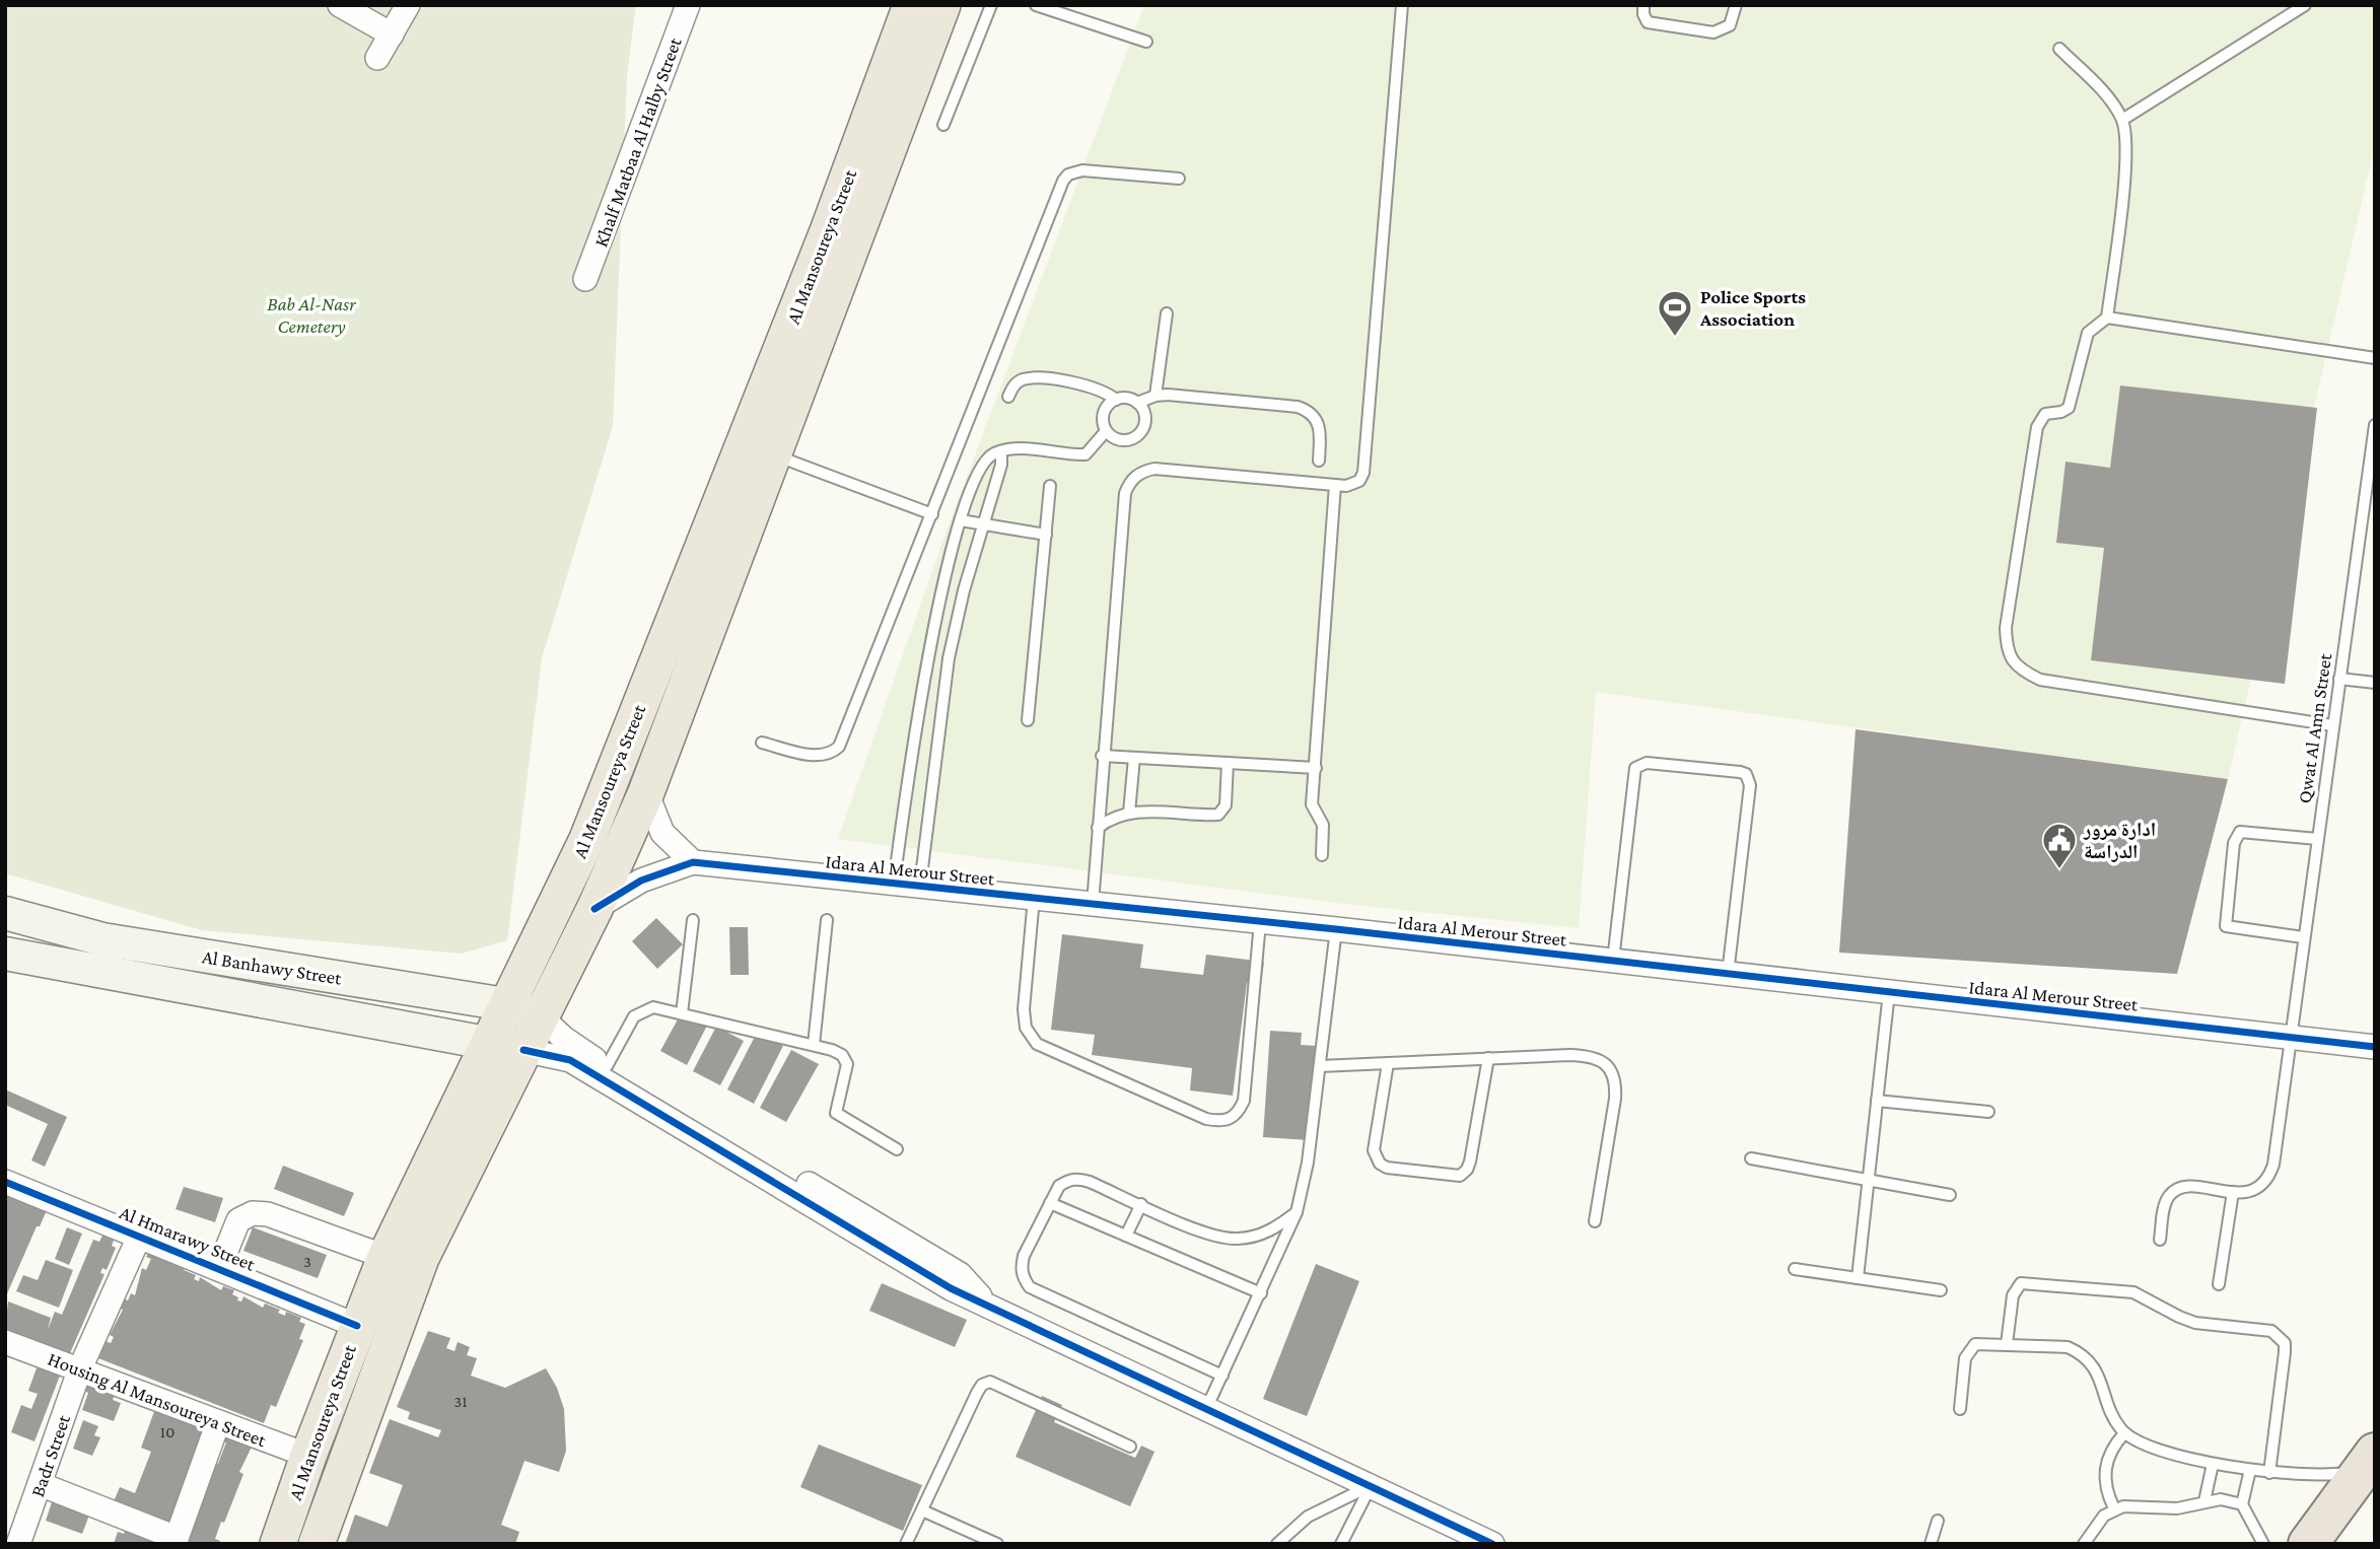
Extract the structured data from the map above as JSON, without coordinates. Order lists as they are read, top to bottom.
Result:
{
  "streets": {
    "main road": ["Al Mansoureya Street", "Al Banhawy Street"],
    "street": [
      "Khalf Matbaa Al Halby Street",
      "Idara Al Merour Street",
      "Al Hmarawy Street",
      "Housing Al Mansoureya Street",
      "Badr Street"
    ],
    "lane": ["Qwat Al Amn Street"]
  },
  "crossings": [
    ["Al Mansoureya Street", "Idara Al Merour Street"],
    ["Al Mansoureya Street", "Al Banhawy Street"],
    ["Al Mansoureya Street", "Al Hmarawy Street"],
    ["Al Mansoureya Street", "Housing Al Mansoureya Street"],
    ["Qwat Al Amn Street", "Idara Al Merour Street"],
    ["Al Hmarawy Street", "Badr Street"],
    ["Housing Al Mansoureya Street", "Badr Street"]
  ],
  "parks": ["Bab Al-Nasr Cemetery"],
  "places": {
    "sports": ["Police Sports Association"],
    "public building": ["ادارة مرور الدراسة"]
  },
  "house_numbers": ["3", "31", "10"]
}
